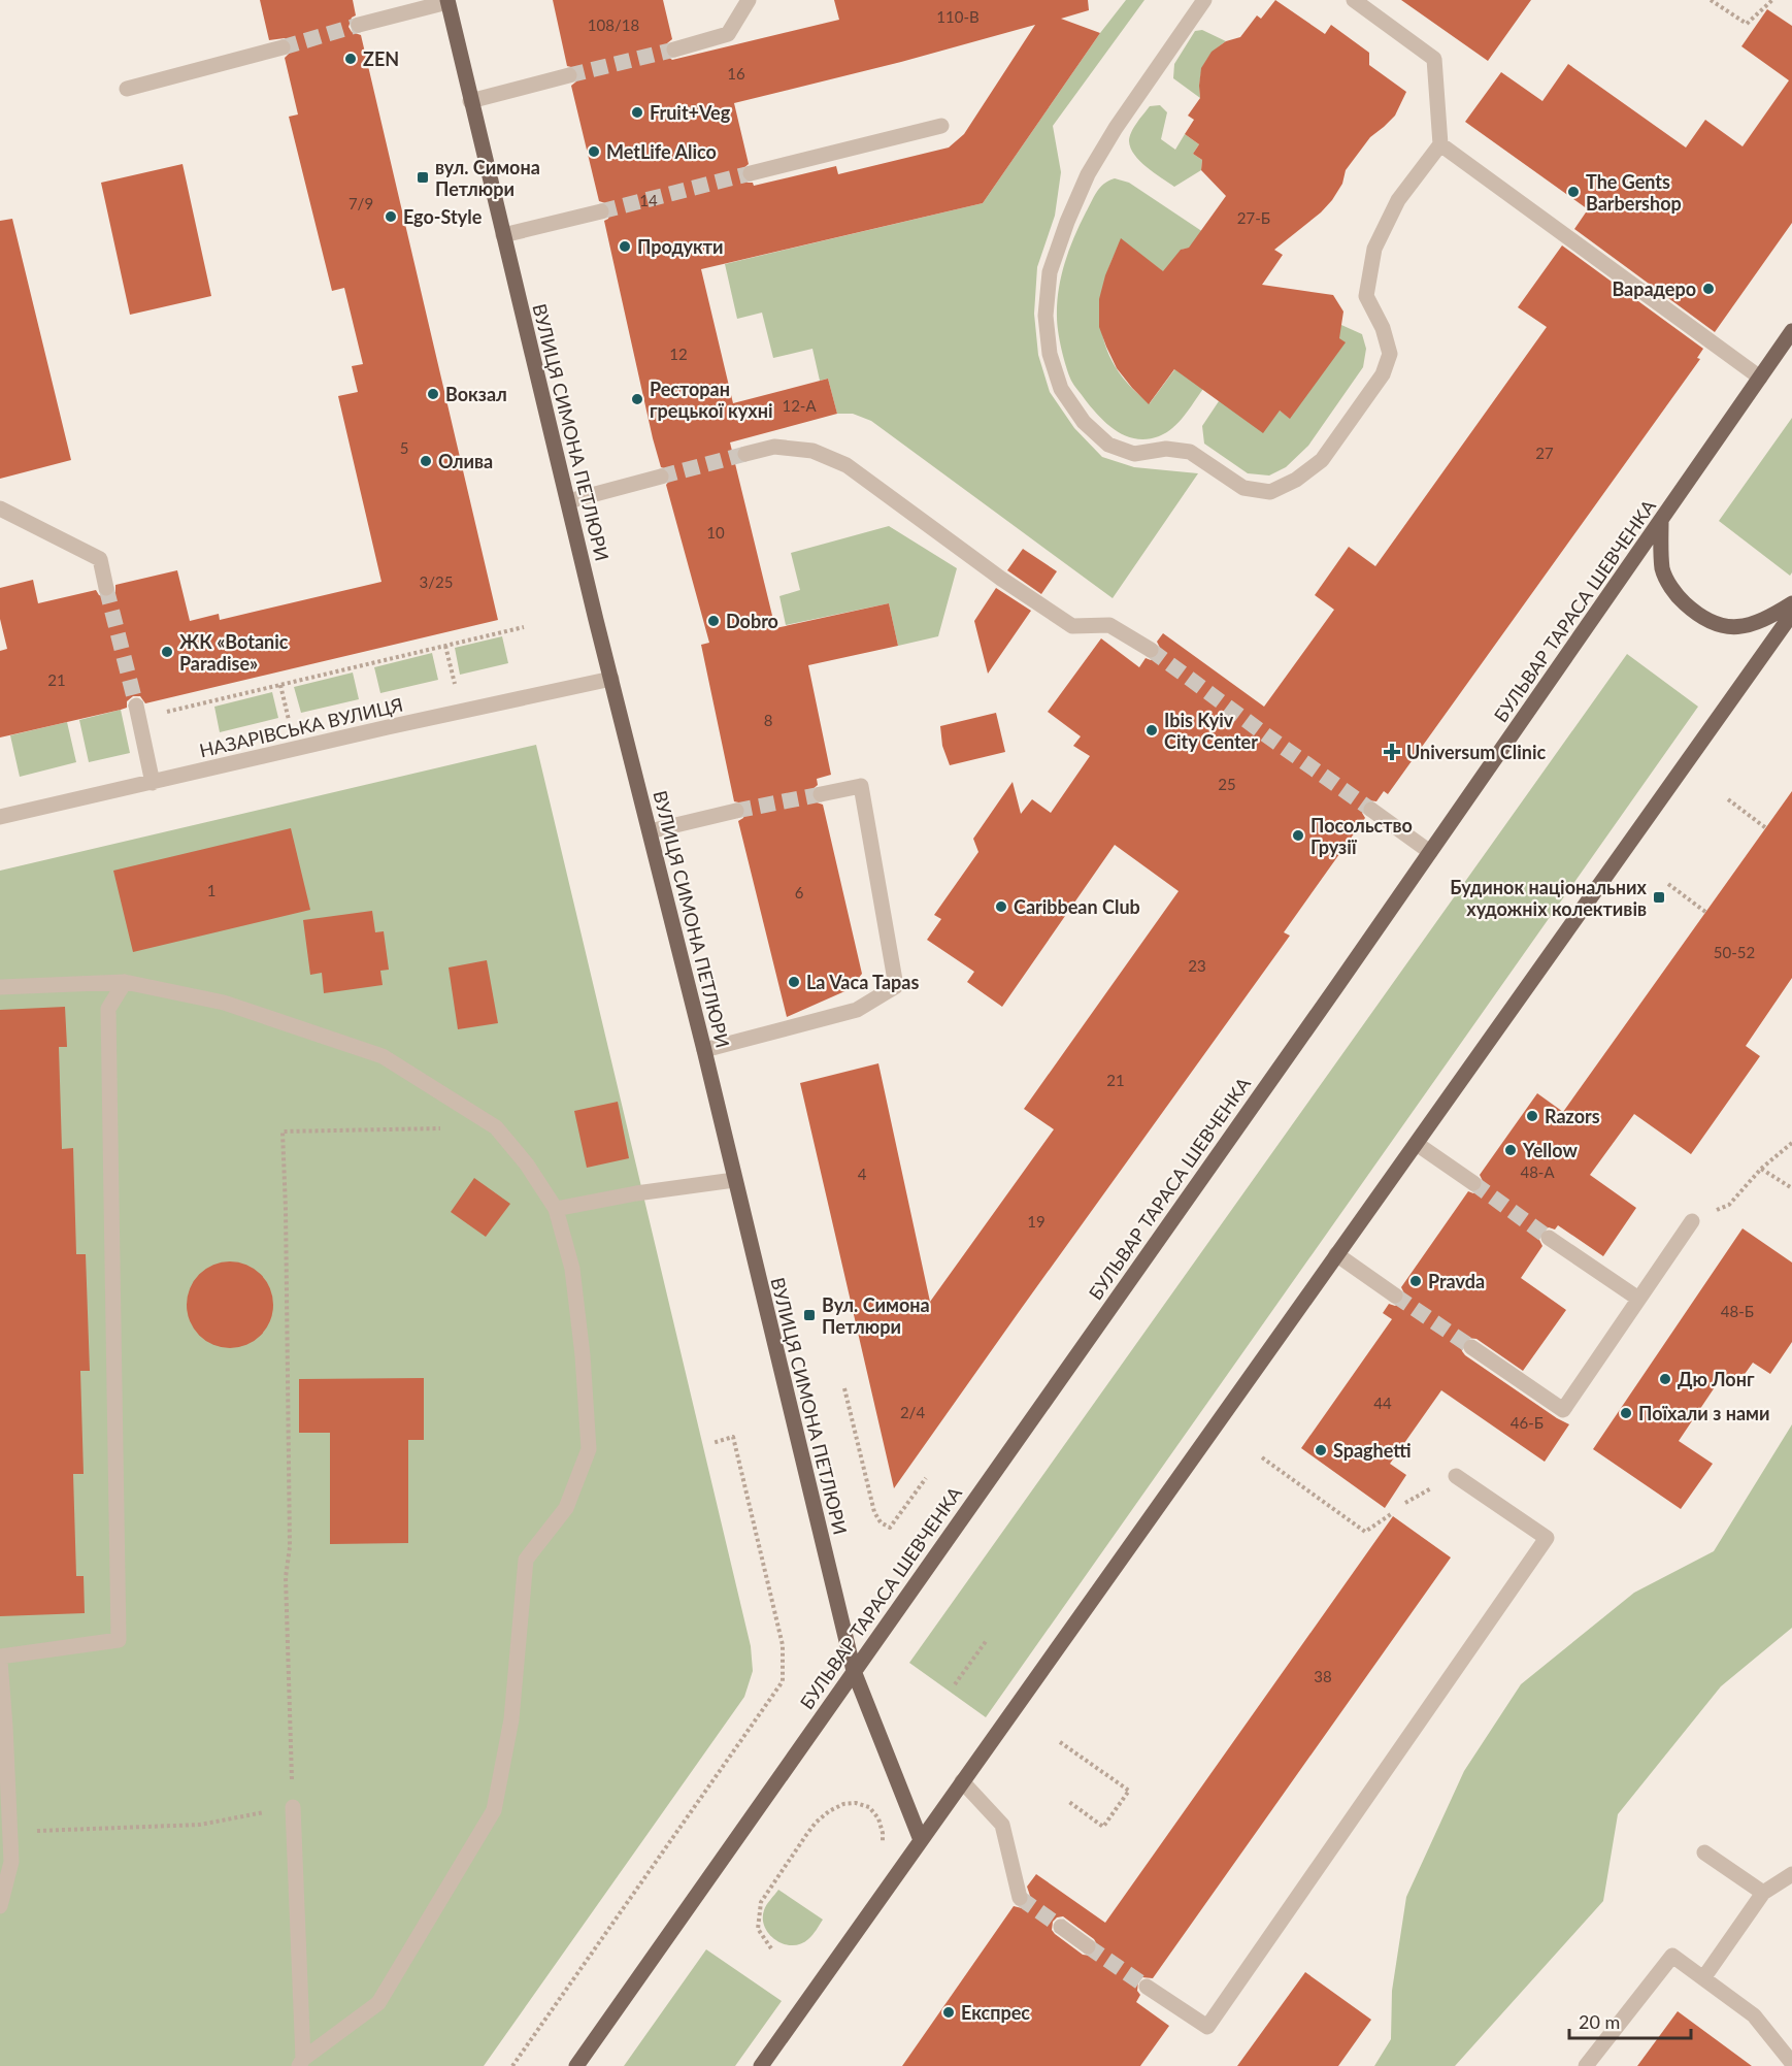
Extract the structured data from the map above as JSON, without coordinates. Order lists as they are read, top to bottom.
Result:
{
  "streets": {
    "main road": ["ВУЛИЦЯ СИМОНА ПЕТЛЮРИ", "БУЛЬВАР ТАРАСА ШЕВЧЕНКА"],
    "street": ["НАЗАРІВСЬКА ВУЛИЦЯ"]
  },
  "crossings": [
    ["ВУЛИЦЯ СИМОНА ПЕТЛЮРИ", "БУЛЬВАР ТАРАСА ШЕВЧЕНКА"],
    ["ВУЛИЦЯ СИМОНА ПЕТЛЮРИ", "НАЗАРІВСЬКА ВУЛИЦЯ"]
  ],
  "places": {
    "other": [
      "ZEN",
      "Fruit+Veg",
      "MetLife Alico",
      "The Gents Barbershop",
      "Ego-Style",
      "Продукти",
      "Варадеро",
      "Вокзал",
      "Ресторан грецької кухні",
      "Олива",
      "Dobro",
      "ЖК «Botanic Paradise»",
      "Ibis Kyiv City Center",
      "Посольство Грузії",
      "Caribbean Club",
      "La Vaca Tapas",
      "Razors",
      "Yellow",
      "Pravda",
      "Дю Лонг",
      "Поїхали з нами",
      "Spaghetti",
      "Експрес"
    ],
    "transit": ["вул. Симона Петлюри", "Будинок національних художніх колективів", "Вул. Симона Петлюри"],
    "health": ["Universum Clinic"]
  },
  "house_numbers": [
    "110-В",
    "108/18",
    "16",
    "14",
    "7/9",
    "27-Б",
    "12",
    "12-А",
    "5",
    "27",
    "10",
    "3/25",
    "21",
    "8",
    "25",
    "1",
    "6",
    "50-52",
    "23",
    "21",
    "48-А",
    "4",
    "19",
    "48-Б",
    "44",
    "2/4",
    "46-Б",
    "38"
  ],
  "scale_bar": "20 m"
}
